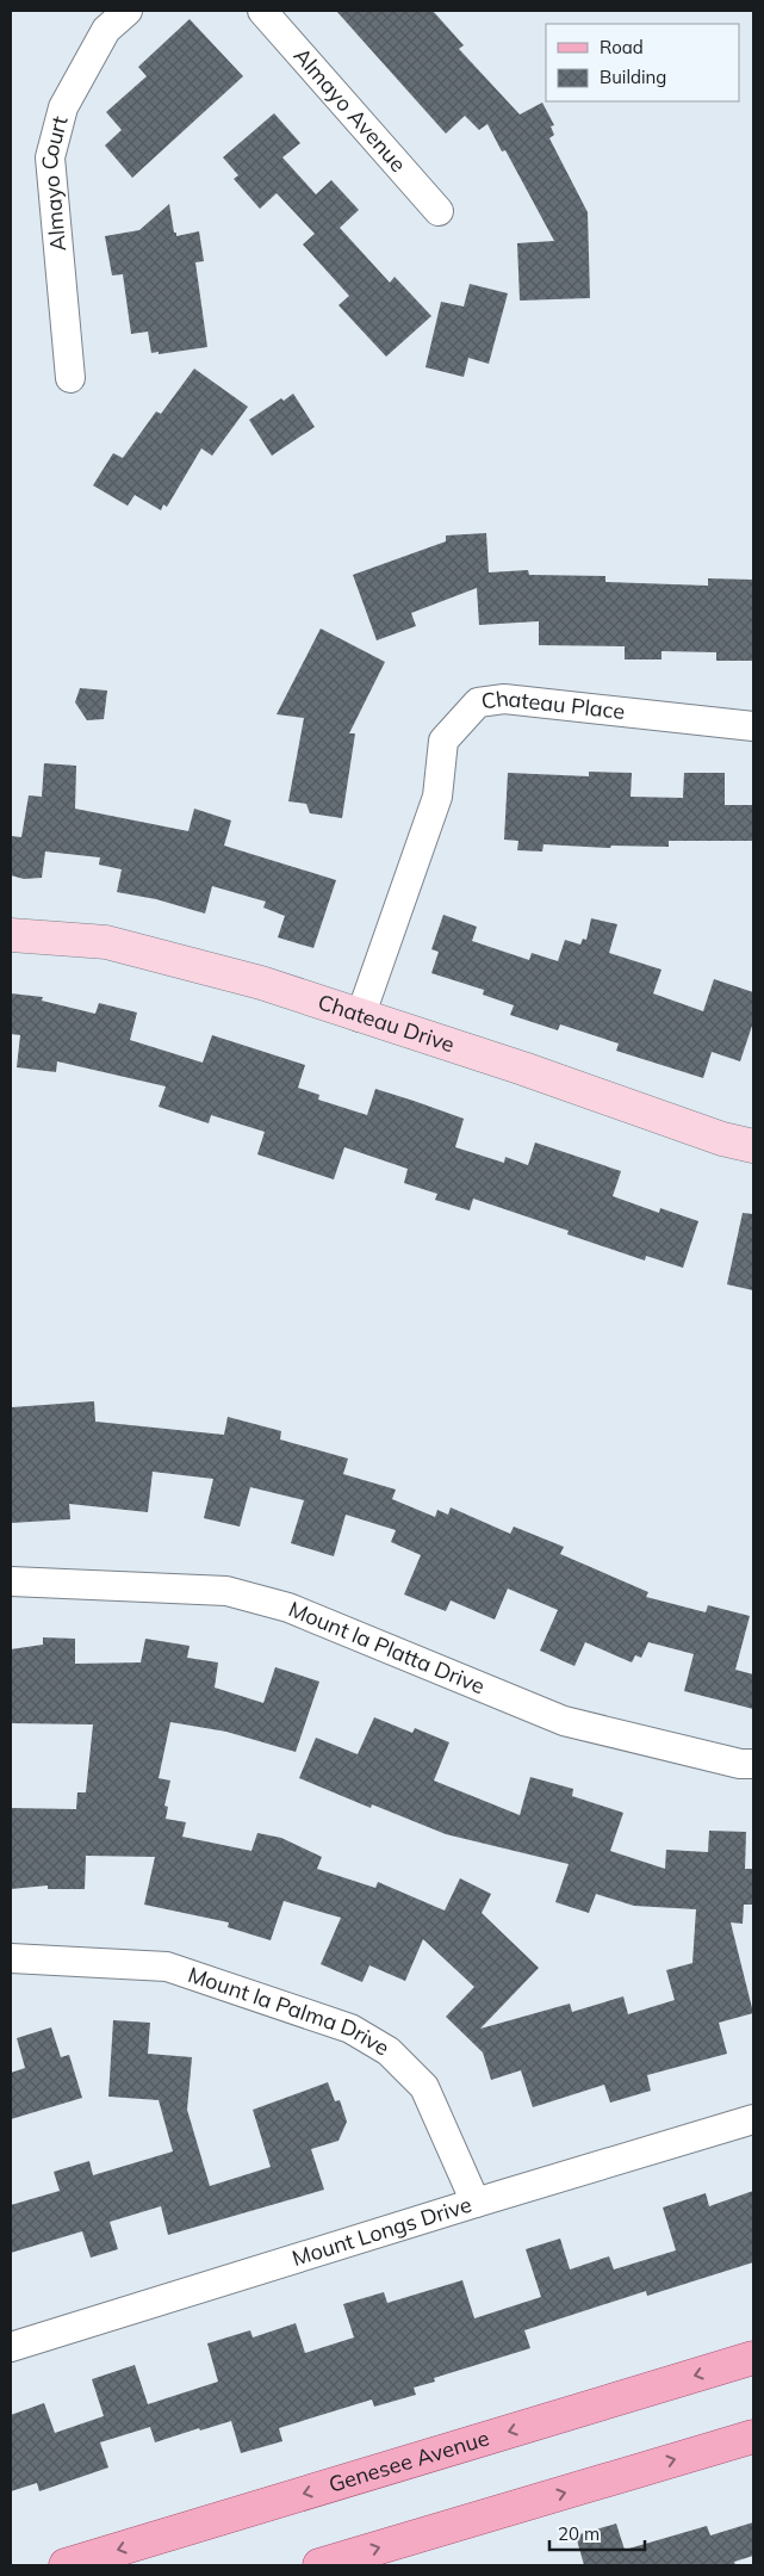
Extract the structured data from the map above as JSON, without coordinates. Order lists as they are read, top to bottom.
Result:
{
  "streets": {
    "main road": ["Genesee Avenue"],
    "street": [
      "Almayo Avenue",
      "Almayo Court",
      "Chateau Place",
      "Chateau Drive",
      "Mount la Platta Drive",
      "Mount la Palma Drive",
      "Mount Longs Drive"
    ]
  },
  "crossings": [
    ["Chateau Place", "Chateau Drive"],
    ["Mount la Palma Drive", "Mount Longs Drive"]
  ],
  "legend": ["Road", "Building"],
  "scale_bar": "20 m"
}
